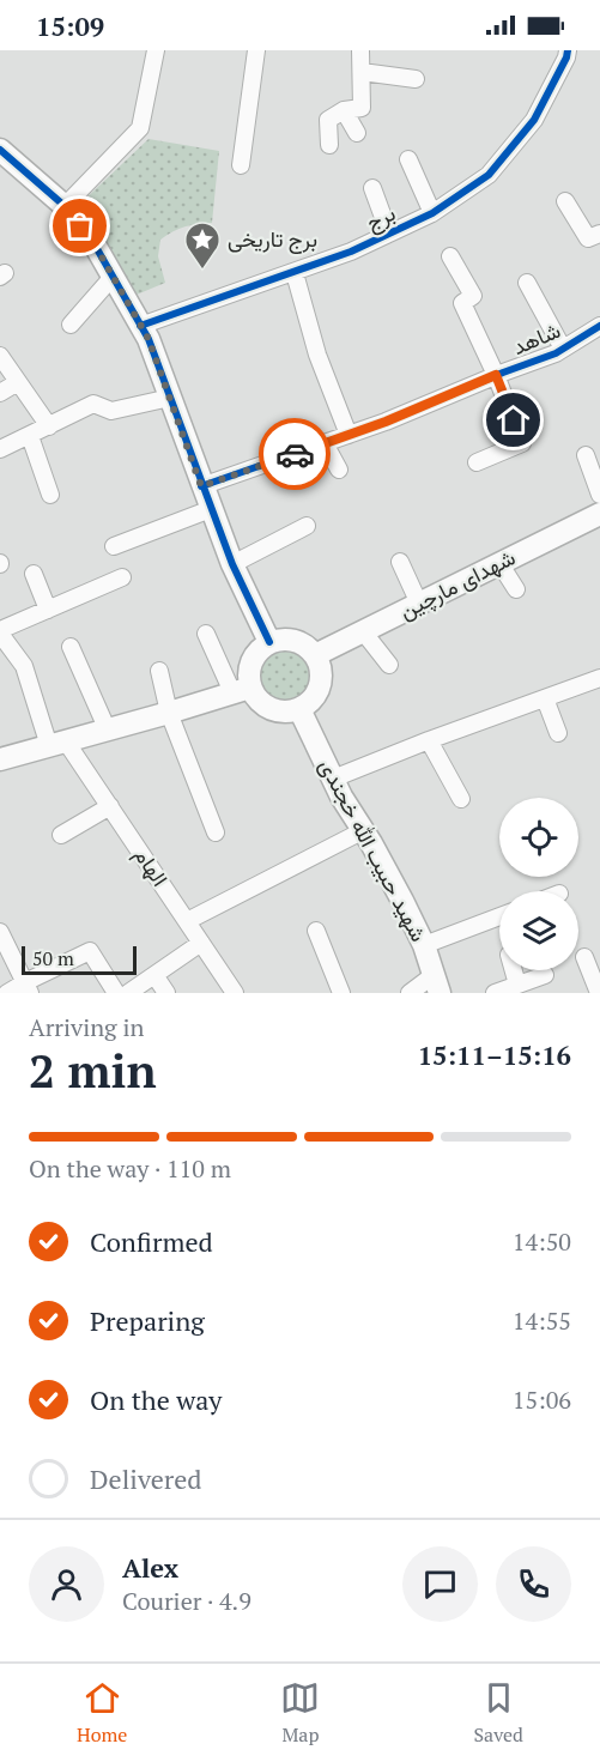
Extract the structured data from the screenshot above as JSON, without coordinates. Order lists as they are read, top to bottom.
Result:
{
  "streets": {
    "street": [
      "برج",
      "شاهد",
      "شهدای مارچین",
      "شهید حبیب الله خجندی",
      "الهام"
    ]
  },
  "crossings": [
    ["شهدای مارچین", "شهید حبیب الله خجندی"]
  ],
  "places": {
    "place": ["برج تاریخی"]
  },
  "scale_bar": "50 m",
  "page": {
    "status": "15:09",
    "scale": "50 m",
    "heading": ["2 min", "Arriving in", "15:11–15:16"],
    "panel": ["Alex", "Courier · 4.9"],
    "bar": "On the way · 110 m",
    "list": [
      ["Confirmed", "14:50"],
      ["Preparing", "14:55"],
      ["On the way", "15:06"],
      "Delivered"
    ],
    "tabs": ["Home", "Map", "Saved"]
  }
}
